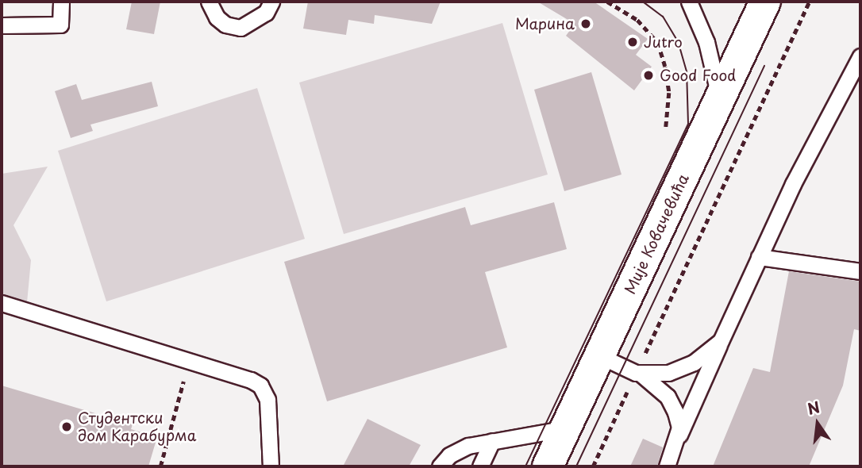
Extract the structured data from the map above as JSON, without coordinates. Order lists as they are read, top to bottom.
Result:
{
  "streets": {
    "main road": ["Мије Ковачевића"]
  },
  "places": [
    "Марина",
    "Jutro",
    "Good Food",
    "Студентски дом Карабурма"
  ],
  "north": "top"
}
